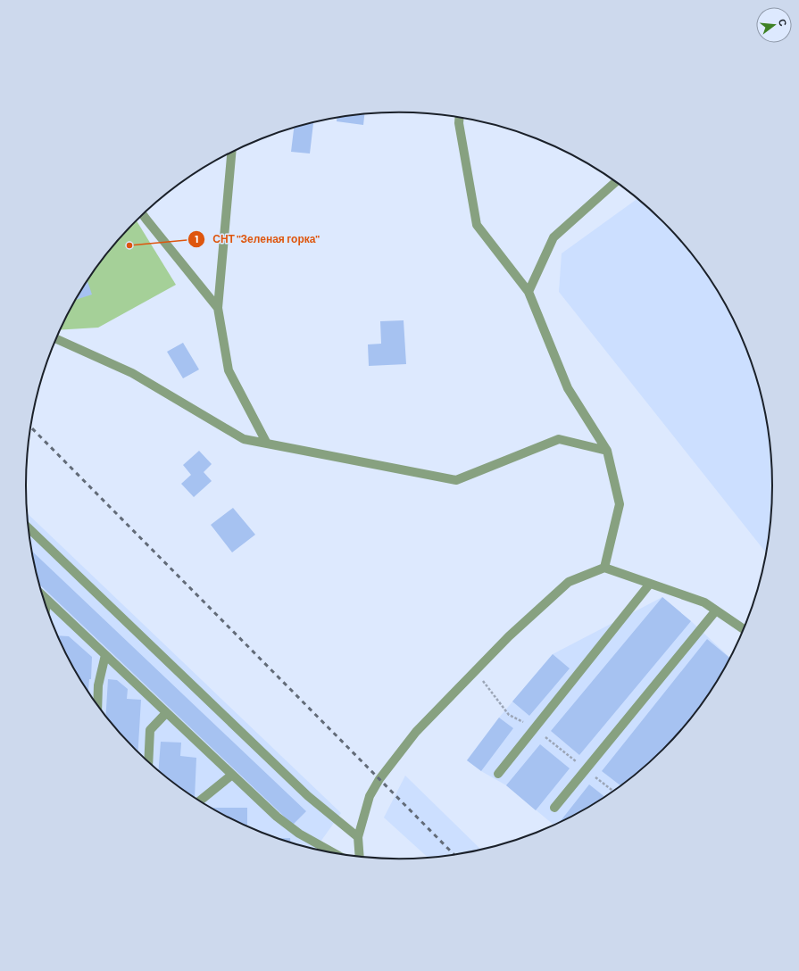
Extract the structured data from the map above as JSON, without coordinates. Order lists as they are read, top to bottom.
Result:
{
  "places": ["СНТ \"Зеленая горка\""],
  "north": "right"
}
